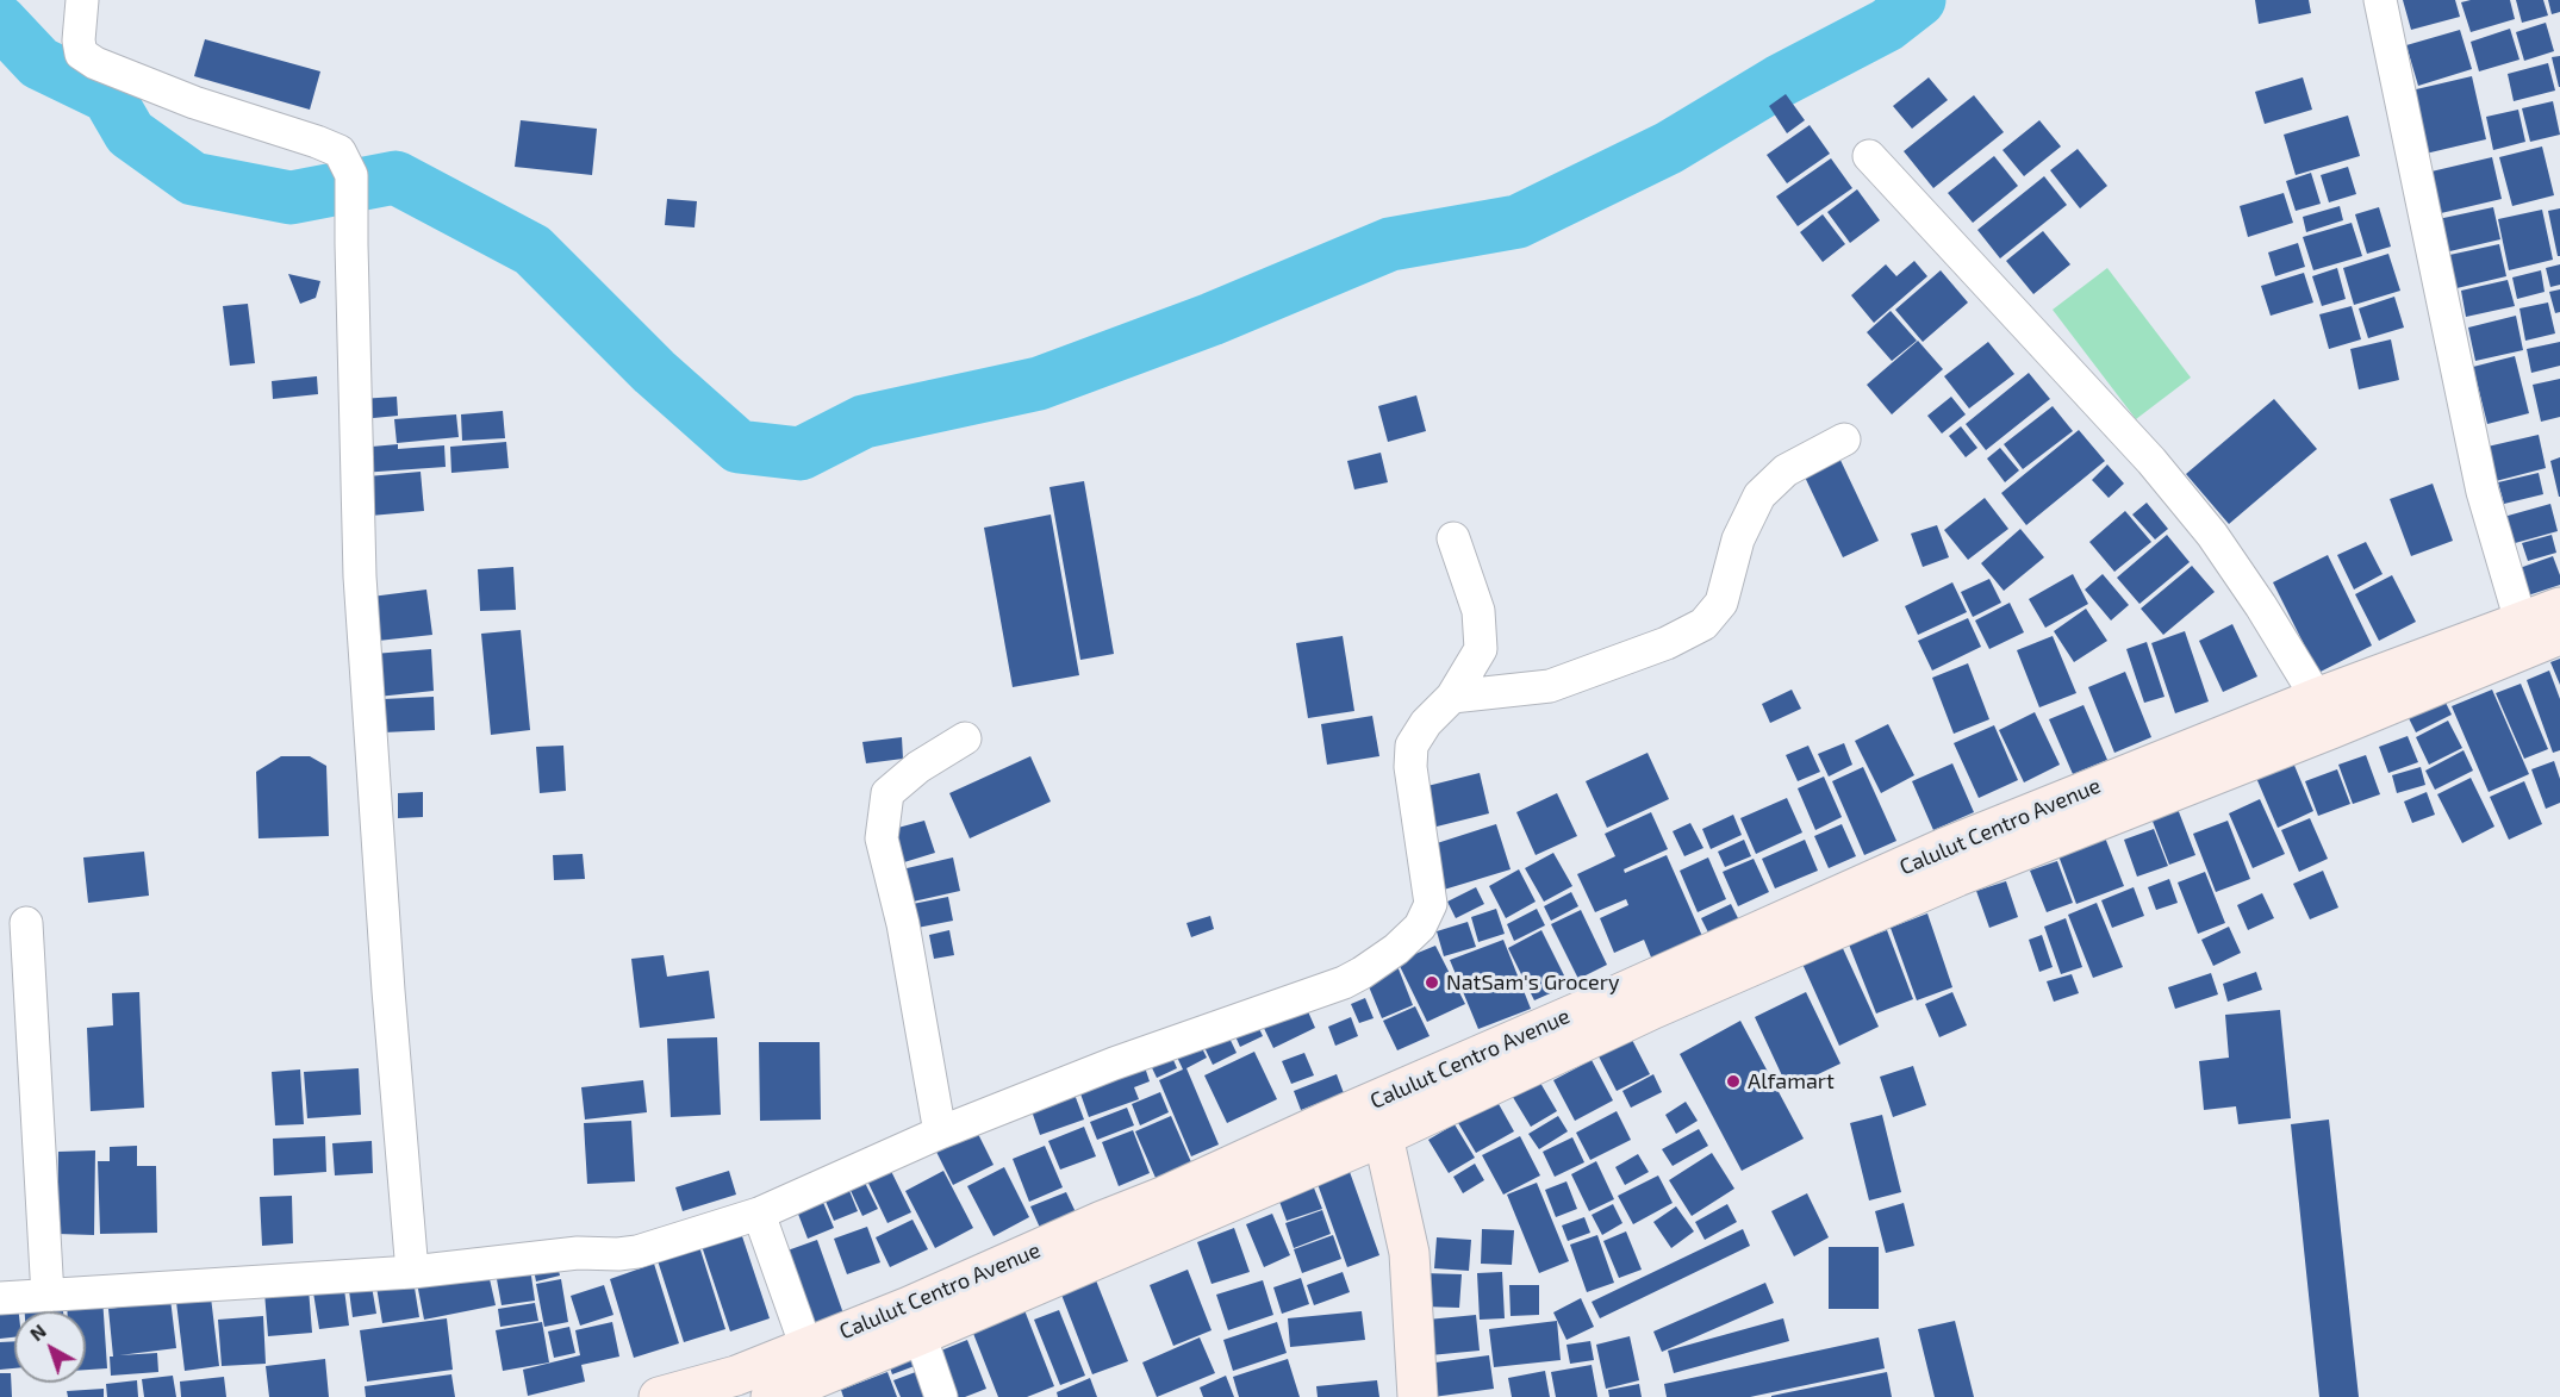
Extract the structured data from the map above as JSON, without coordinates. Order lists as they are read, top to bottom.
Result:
{
  "streets": {
    "main road": ["Calulut Centro Avenue"]
  },
  "places": ["NatSam's Grocery", "Alfamart"],
  "north": "top left"
}
